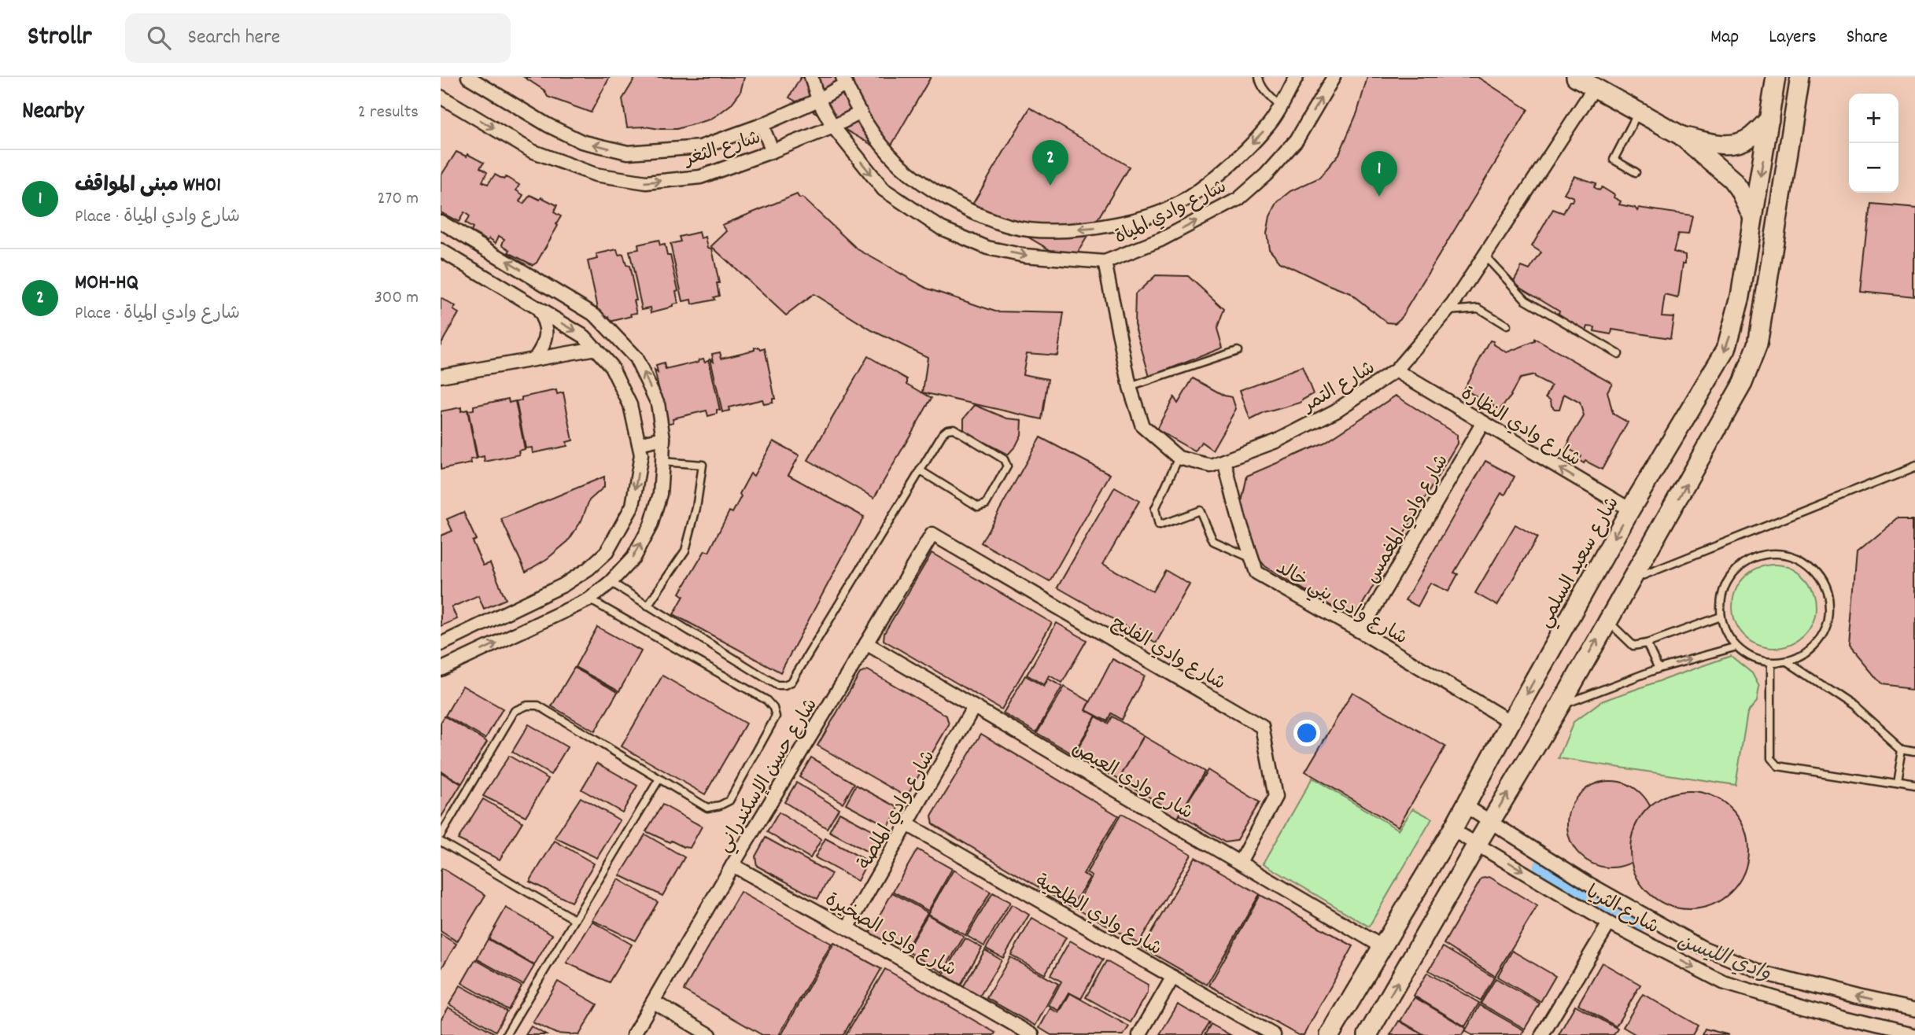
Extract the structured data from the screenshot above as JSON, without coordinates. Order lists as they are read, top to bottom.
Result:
{
  "streets": {
    "street": [
      "شارع الثغر",
      "شارع وادي المياة",
      "شارع التمر",
      "شارع وادي النظارة",
      "شارع وادي المغمس",
      "شارع سعيد السلمي",
      "شارع وادي بني خالد",
      "شارع وادي الفليح",
      "شارع حسن الإسكندراني",
      "شارع وادي العيص",
      "شارع وادي الملصة",
      "شارع الثريا",
      "شارع وادي الطلحية",
      "شارع وادي الصخيرة"
    ]
  },
  "crossings": [
    ["شارع الثغر", "شارع وادي المياة"],
    ["شارع وادي المياة", "شارع التمر"],
    ["شارع التمر", "شارع وادي النظارة"],
    ["شارع التمر", "شارع وادي بني خالد"],
    ["شارع وادي النظارة", "شارع وادي المغمس"],
    ["شارع وادي النظارة", "شارع سعيد السلمي"],
    ["شارع وادي المغمس", "شارع وادي بني خالد"],
    ["شارع سعيد السلمي", "شارع وادي بني خالد"],
    ["شارع سعيد السلمي", "شارع وادي العيص"],
    ["شارع سعيد السلمي", "شارع الثريا"],
    ["شارع وادي الفليح", "شارع حسن الإسكندراني"],
    ["شارع وادي الفليح", "شارع وادي العيص"],
    ["شارع حسن الإسكندراني", "شارع وادي العيص"],
    ["شارع حسن الإسكندراني", "شارع وادي الصخيرة"],
    ["شارع وادي العيص", "شارع وادي الملصة"],
    ["شارع وادي الملصة", "شارع وادي الطلحية"],
    ["شارع وادي الملصة", "شارع وادي الصخيرة"]
  ],
  "one_way": ["شارع وادي النظارة"],
  "water": ["وادي الليسن"],
  "page": {
    "header": "Strollr",
    "search": "Search here",
    "nav": ["Map", "Layers", "Share"],
    "heading": ["Nearby", "2 results"],
    "map_buttons": ["+", "−"],
    "pins": ["2", "1"],
    "list": [
      {
        "mark": "1",
        "name": "مبنى المواقف WH01",
        "note": "Place · شارع وادي المياة",
        "value": "270 m"
      },
      {
        "mark": "2",
        "name": "MOH-HQ",
        "note": "Place · شارع وادي المياة",
        "value": "300 m"
      }
    ]
  }
}
